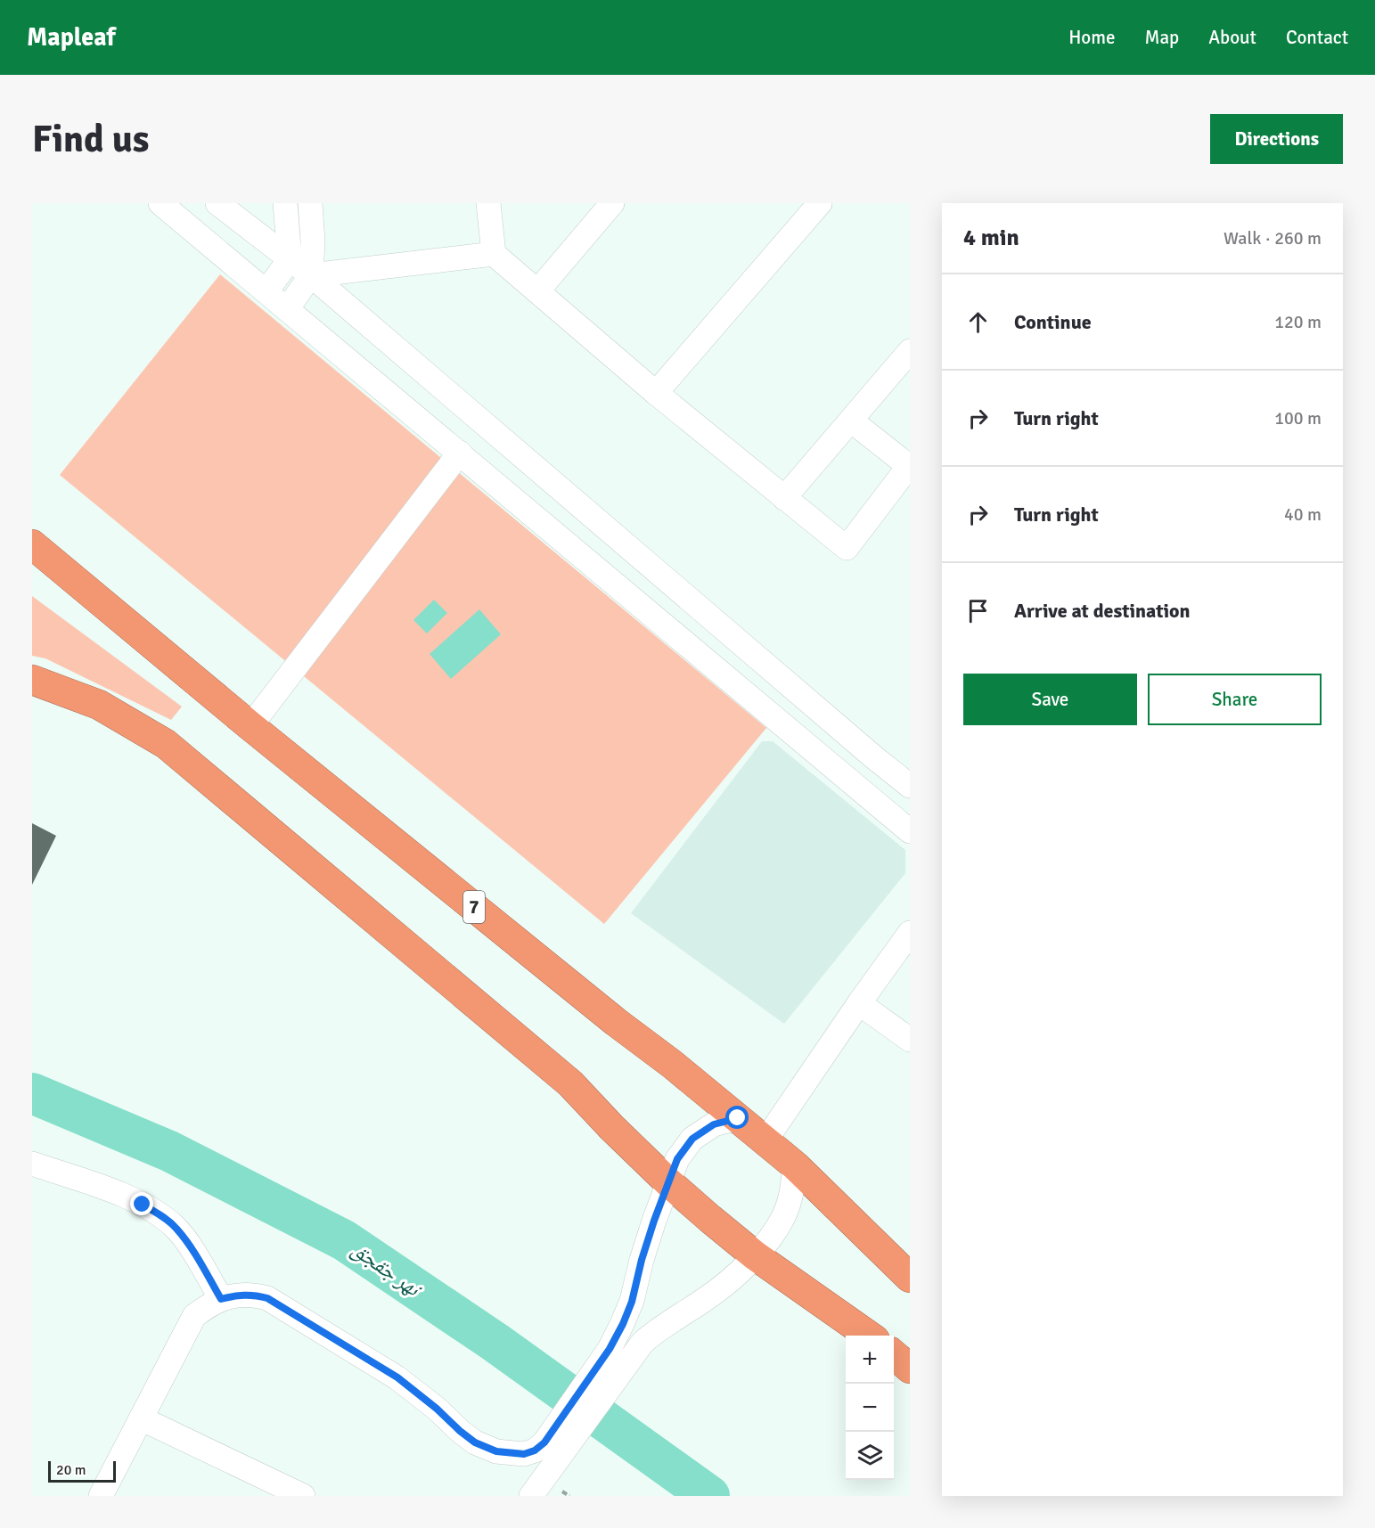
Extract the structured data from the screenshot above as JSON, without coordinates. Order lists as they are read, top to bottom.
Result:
{
  "streets": {
    "highway": ["7"]
  },
  "water": ["نهر جقجق"],
  "scale_bar": "20 m",
  "page": {
    "header": "Mapleaf",
    "nav": [
      "Home",
      "Map",
      "About",
      "Contact"
    ],
    "buttons": [
      "Directions",
      ["Save", "Share"]
    ],
    "title": "Find us",
    "heading": ["4 min", "Walk · 260 m"],
    "list": [
      ["Continue", "120 m"],
      ["Turn right", "100 m"],
      ["Turn right", "40 m"],
      "Arrive at destination"
    ],
    "map_buttons": ["+", "−"],
    "scale": "20 m"
  }
}
